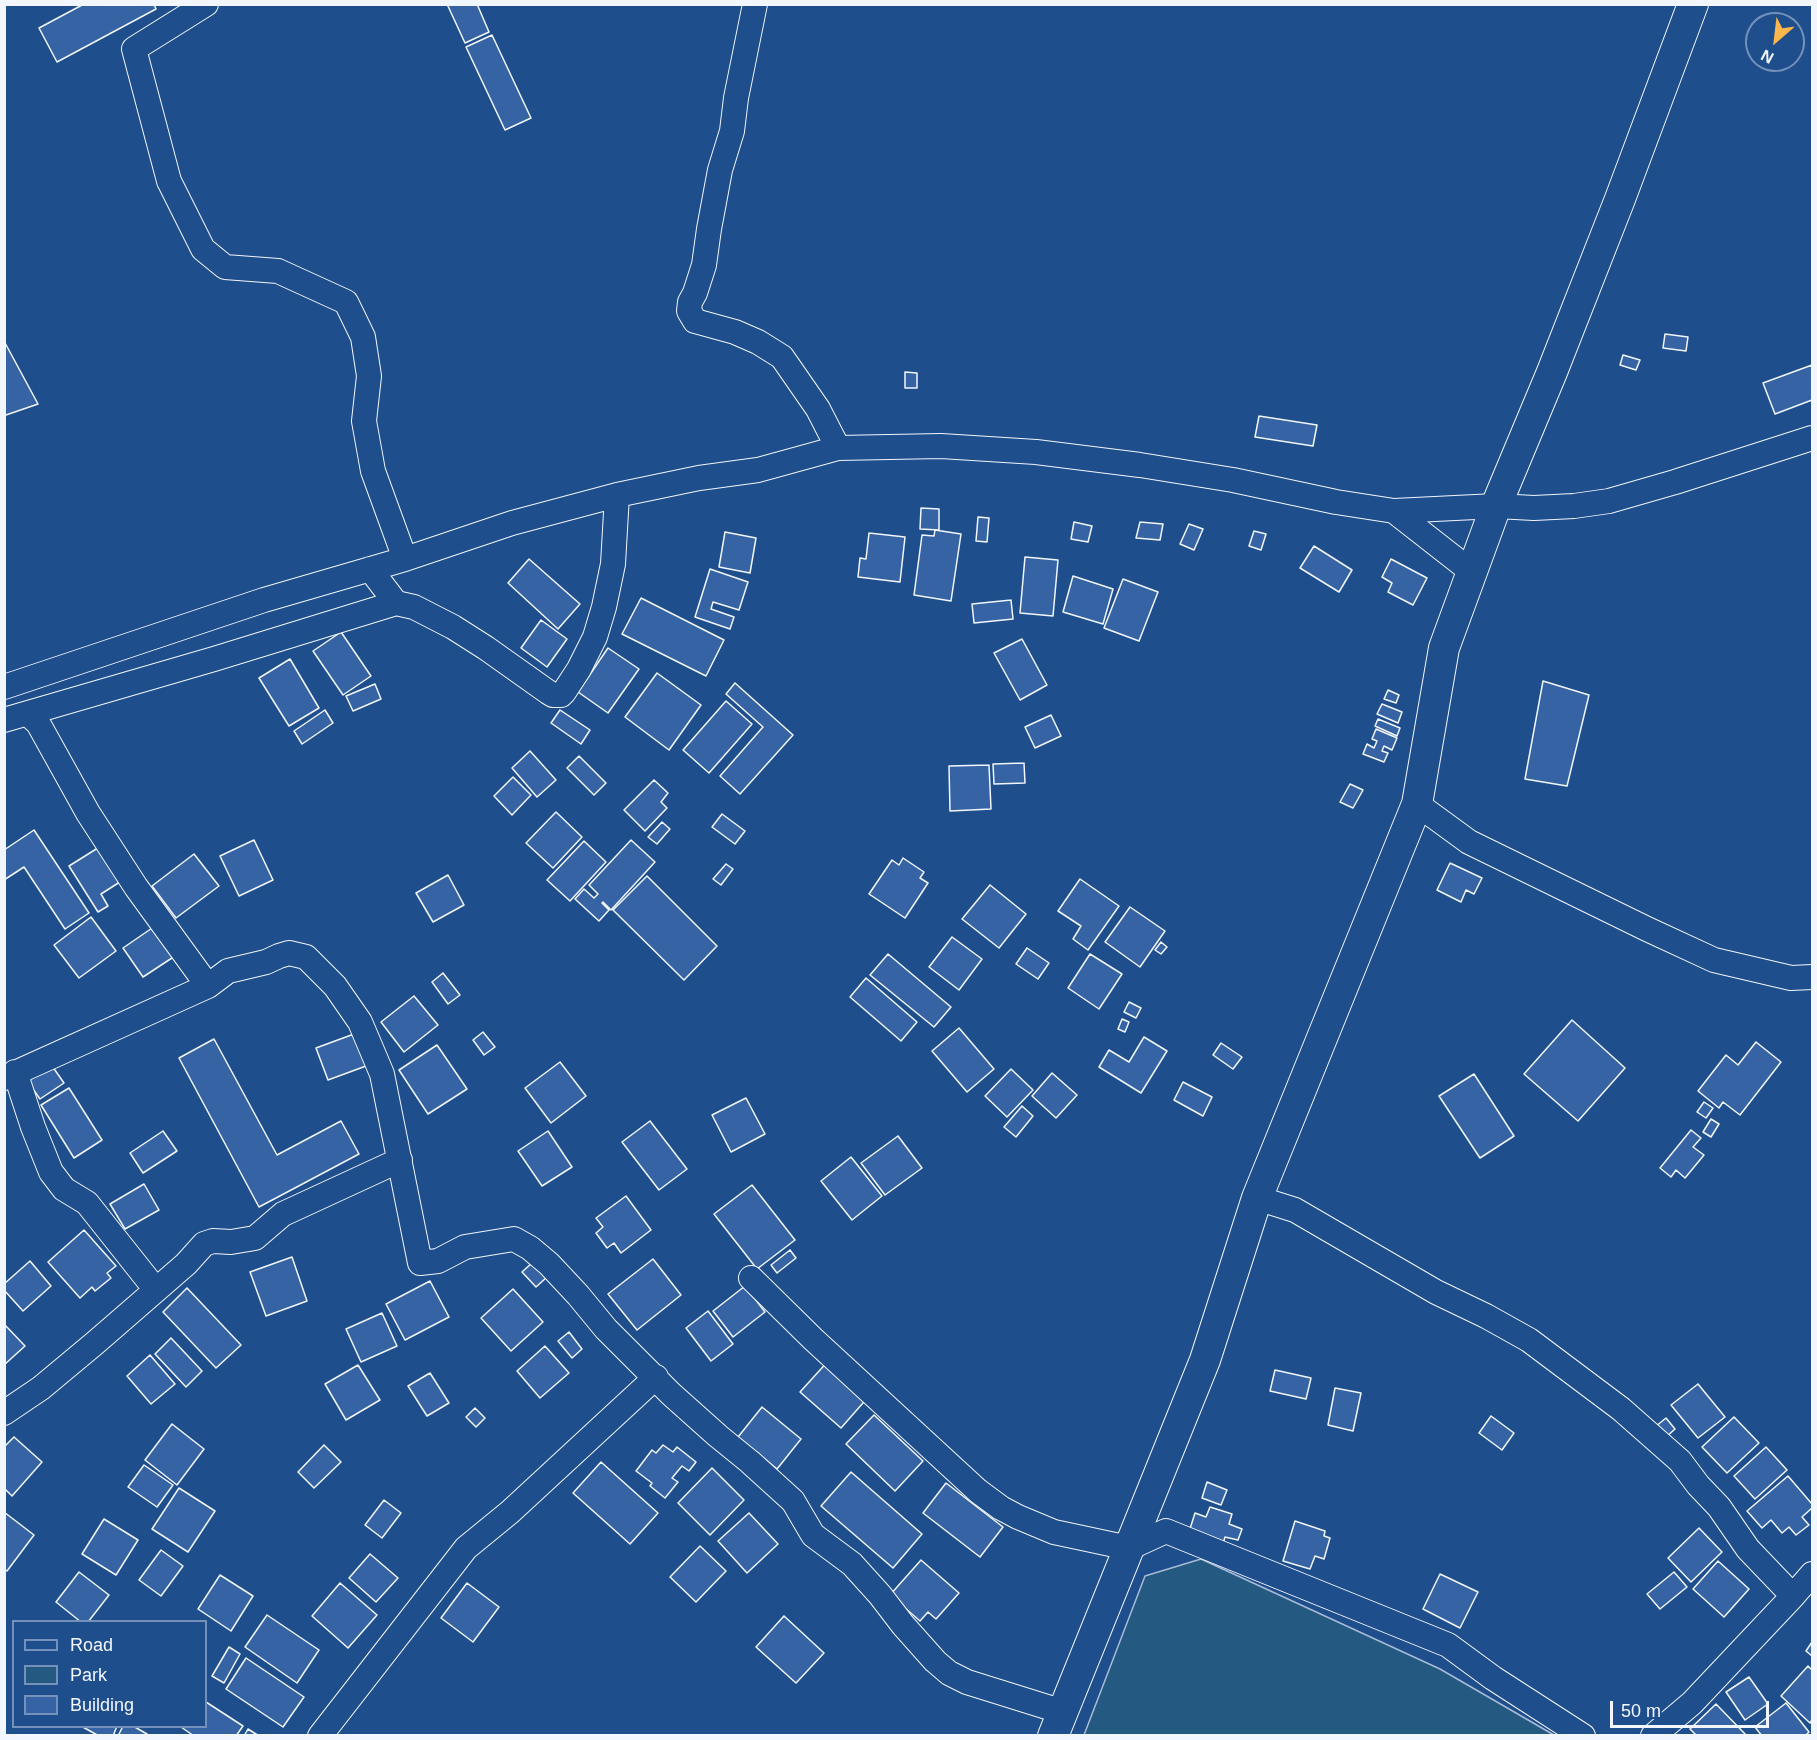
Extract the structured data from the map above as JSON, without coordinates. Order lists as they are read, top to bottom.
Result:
{
  "legend": ["Road", "Park", "Building"],
  "scale_bar": "50 m",
  "north": "bottom left"
}
